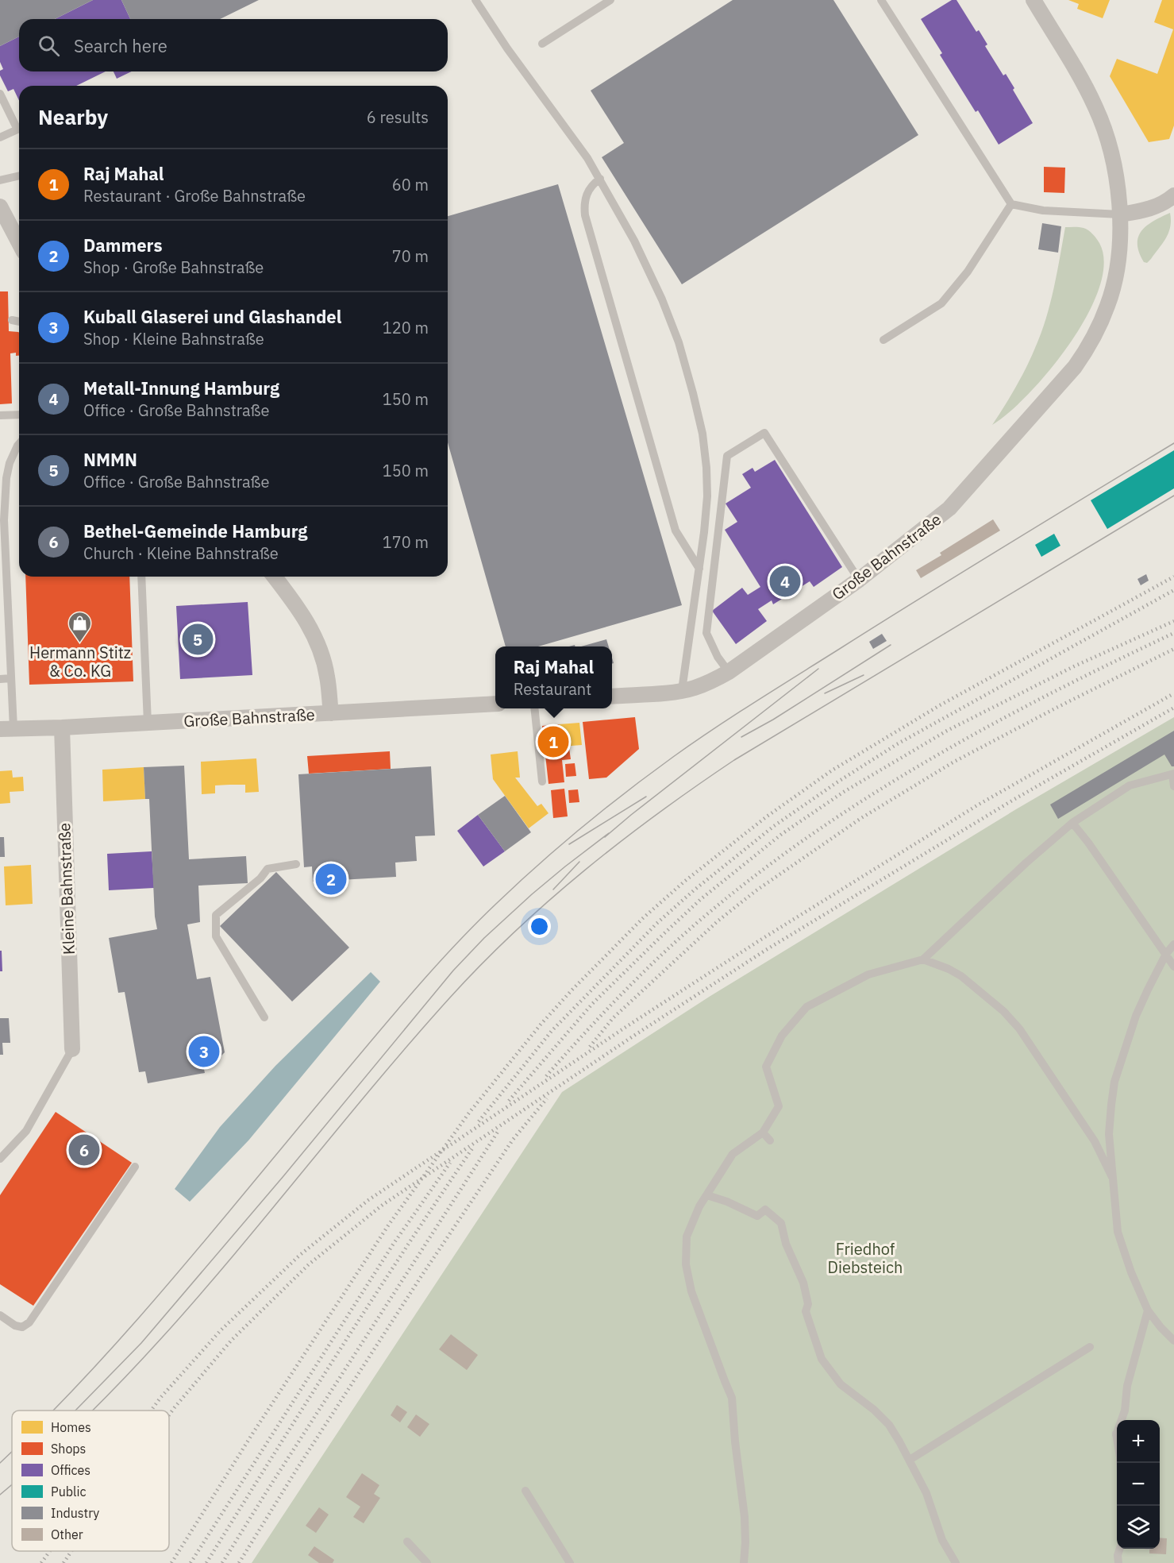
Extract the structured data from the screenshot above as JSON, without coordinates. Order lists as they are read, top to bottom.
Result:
{
  "streets": {
    "street": ["Große Bahnstraße", "Kleine Bahnstraße"]
  },
  "crossings": [
    ["Große Bahnstraße", "Kleine Bahnstraße"]
  ],
  "parks": ["Friedhof Diebsteich"],
  "places": {
    "shop": ["Hermann Stitz & Co. KG"]
  },
  "legend": [
    "Homes",
    "Shops",
    "Offices",
    "Public",
    "Industry",
    "Other"
  ],
  "page": {
    "search": "Search here",
    "heading": ["Nearby", "6 results"],
    "list": [
      {
        "mark": "1",
        "name": "Raj Mahal",
        "note": "Restaurant · Große Bahnstraße",
        "value": "60 m"
      },
      {
        "mark": "2",
        "name": "Dammers",
        "note": "Shop · Große Bahnstraße",
        "value": "70 m"
      },
      {
        "mark": "3",
        "name": "Kuball Glaserei und Glashandel",
        "note": "Shop · Kleine Bahnstraße",
        "value": "120 m"
      },
      {
        "mark": "4",
        "name": "Metall-Innung Hamburg",
        "note": "Office · Große Bahnstraße",
        "value": "150 m"
      },
      {
        "mark": "5",
        "name": "NMMN",
        "note": "Office · Große Bahnstraße",
        "value": "150 m"
      },
      {
        "mark": "6",
        "name": "Bethel-Gemeinde Hamburg",
        "note": "Church · Kleine Bahnstraße",
        "value": "170 m"
      }
    ],
    "pins": [
      "4",
      "5",
      "1",
      "2",
      "3",
      "6"
    ],
    "popup": ["Raj Mahal", "Restaurant"],
    "map_buttons": ["+", "−"]
  }
}
